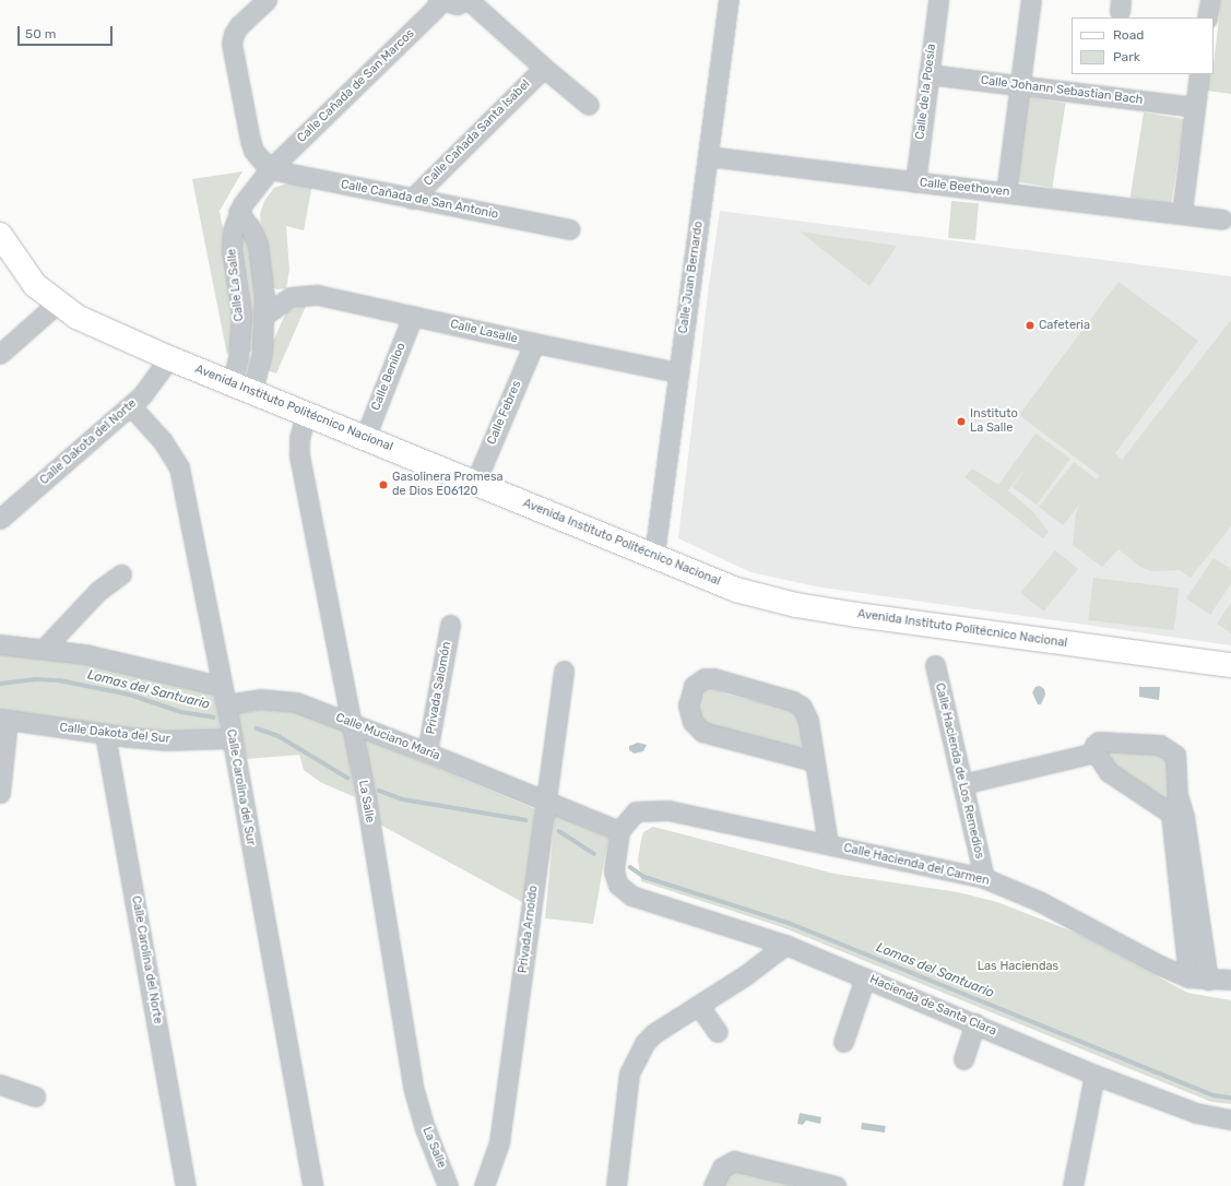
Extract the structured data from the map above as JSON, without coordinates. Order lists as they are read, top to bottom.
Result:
{
  "streets": {
    "main road": ["Avenida Instituto Politécnico Nacional"],
    "street": [
      "Calle Cañada de San Marcos",
      "Calle Johann Sebastian Bach",
      "Calle de la Poesía",
      "Calle Cañada Santa Isabel",
      "Calle Beethoven",
      "Calle Cañada de San Antonio",
      "Calle Juan Bernardo",
      "Calle La Salle",
      "Calle Lasalle",
      "Calle Beniloo",
      "Calle Febres",
      "Calle Dakota del Norte",
      "Privada Salomón",
      "Calle Dakota del Sur",
      "Calle Muciano María",
      "Calle Hacienda de Los Remedios",
      "Calle Carolina del Sur",
      "La Salle",
      "Calle Hacienda del Carmen",
      "Privada Arnoldo",
      "Calle Carolina del Norte",
      "Hacienda de Santa Clara"
    ]
  },
  "crossings": [
    ["Calle Cañada de San Marcos", "Calle Cañada de San Antonio"],
    ["Calle Cañada de San Marcos", "Calle La Salle"],
    ["Calle Johann Sebastian Bach", "Calle de la Poesía"],
    ["Calle de la Poesía", "Calle Beethoven"],
    ["Calle Cañada Santa Isabel", "Calle Cañada de San Antonio"],
    ["Calle Beethoven", "Calle Juan Bernardo"],
    ["Calle Cañada de San Antonio", "Calle La Salle"],
    ["Calle Juan Bernardo", "Calle Lasalle"],
    ["Calle Juan Bernardo", "Avenida Instituto Politécnico Nacional"],
    ["Calle La Salle", "Calle Lasalle"],
    ["Calle La Salle", "Avenida Instituto Politécnico Nacional"],
    ["Calle Lasalle", "Calle Beniloo"],
    ["Calle Lasalle", "Calle Febres"],
    ["Calle Beniloo", "Avenida Instituto Politécnico Nacional"],
    ["Avenida Instituto Politécnico Nacional", "Calle Febres"],
    ["Avenida Instituto Politécnico Nacional", "Calle Dakota del Norte"],
    ["Avenida Instituto Politécnico Nacional", "La Salle"],
    ["Calle Dakota del Norte", "Calle Carolina del Sur"],
    ["Privada Salomón", "Calle Muciano María"],
    ["Calle Dakota del Sur", "Calle Carolina del Sur"],
    ["Calle Dakota del Sur", "Calle Carolina del Norte"],
    ["Calle Muciano María", "Calle Carolina del Sur"],
    ["Calle Muciano María", "La Salle"],
    ["Calle Muciano María", "Calle Hacienda del Carmen"],
    ["Calle Muciano María", "Privada Arnoldo"],
    ["Calle Muciano María", "Hacienda de Santa Clara"],
    ["Calle Hacienda de Los Remedios", "Calle Hacienda del Carmen"],
    ["Calle Hacienda del Carmen", "Hacienda de Santa Clara"]
  ],
  "water": ["Lomas del Santuario"],
  "parks": ["Las Haciendas"],
  "places": ["Cafeteria", "Instituto La Salle", "Gasolinera Promesa de Dios E06120"],
  "legend": ["Road", "Park"],
  "scale_bar": "50 m"
}
